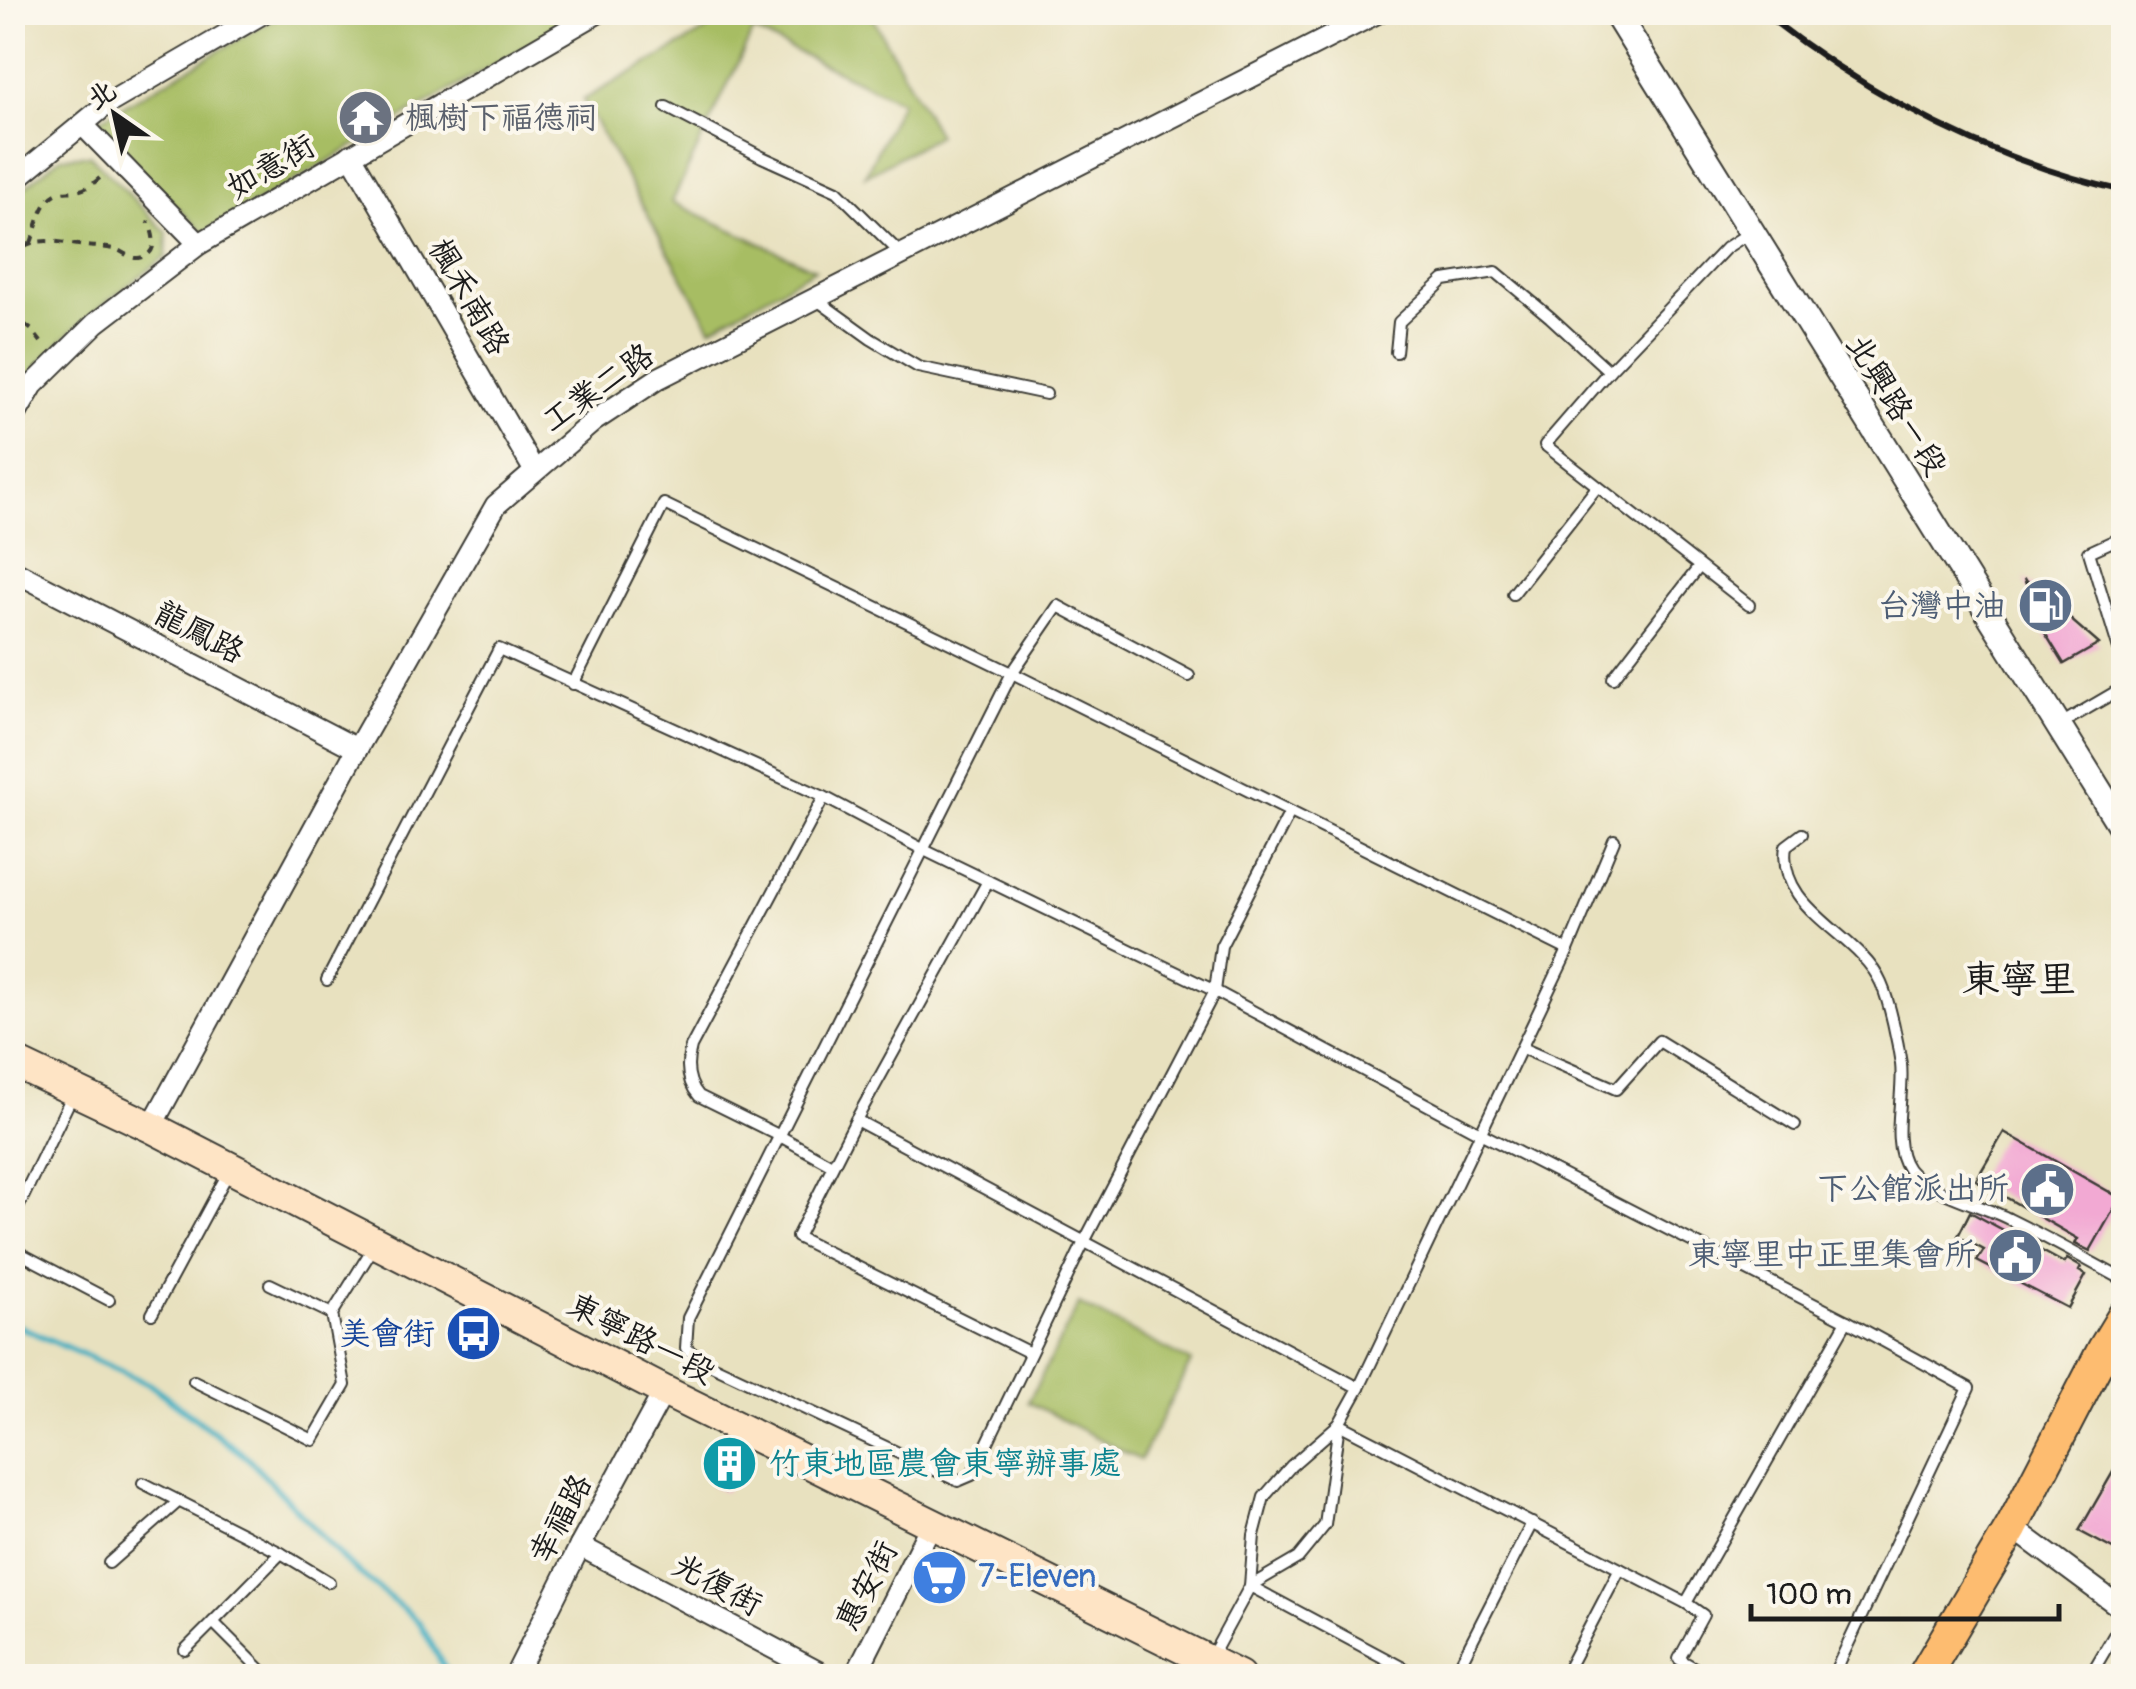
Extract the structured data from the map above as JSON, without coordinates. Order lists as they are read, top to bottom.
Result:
{
  "streets": {
    "main road": ["東寧路一段"],
    "street": [
      "如意街",
      "楓禾南路",
      "工業二路",
      "北興路ㄧ段",
      "龍鳳路",
      "幸福路",
      "光復街",
      "惠安街"
    ]
  },
  "crossings": [
    ["如意街", "楓禾南路"],
    ["楓禾南路", "工業二路"],
    ["工業二路", "龍鳳路"],
    ["工業二路", "東寧路一段"],
    ["東寧路一段", "幸福路"],
    ["東寧路一段", "惠安街"],
    ["幸福路", "光復街"]
  ],
  "districts": ["東寧里"],
  "places": {
    "temple": ["楓樹下福德祠"],
    "fuel station": ["台灣中油"],
    "public building": ["下公館派出所", "東寧里中正里集會所"],
    "bus stop": ["美會街"],
    "building": ["竹東地區農會東寧辦事處"],
    "supermarket": ["7-Eleven"]
  },
  "scale_bar": "100 m",
  "north": "top left"
}
